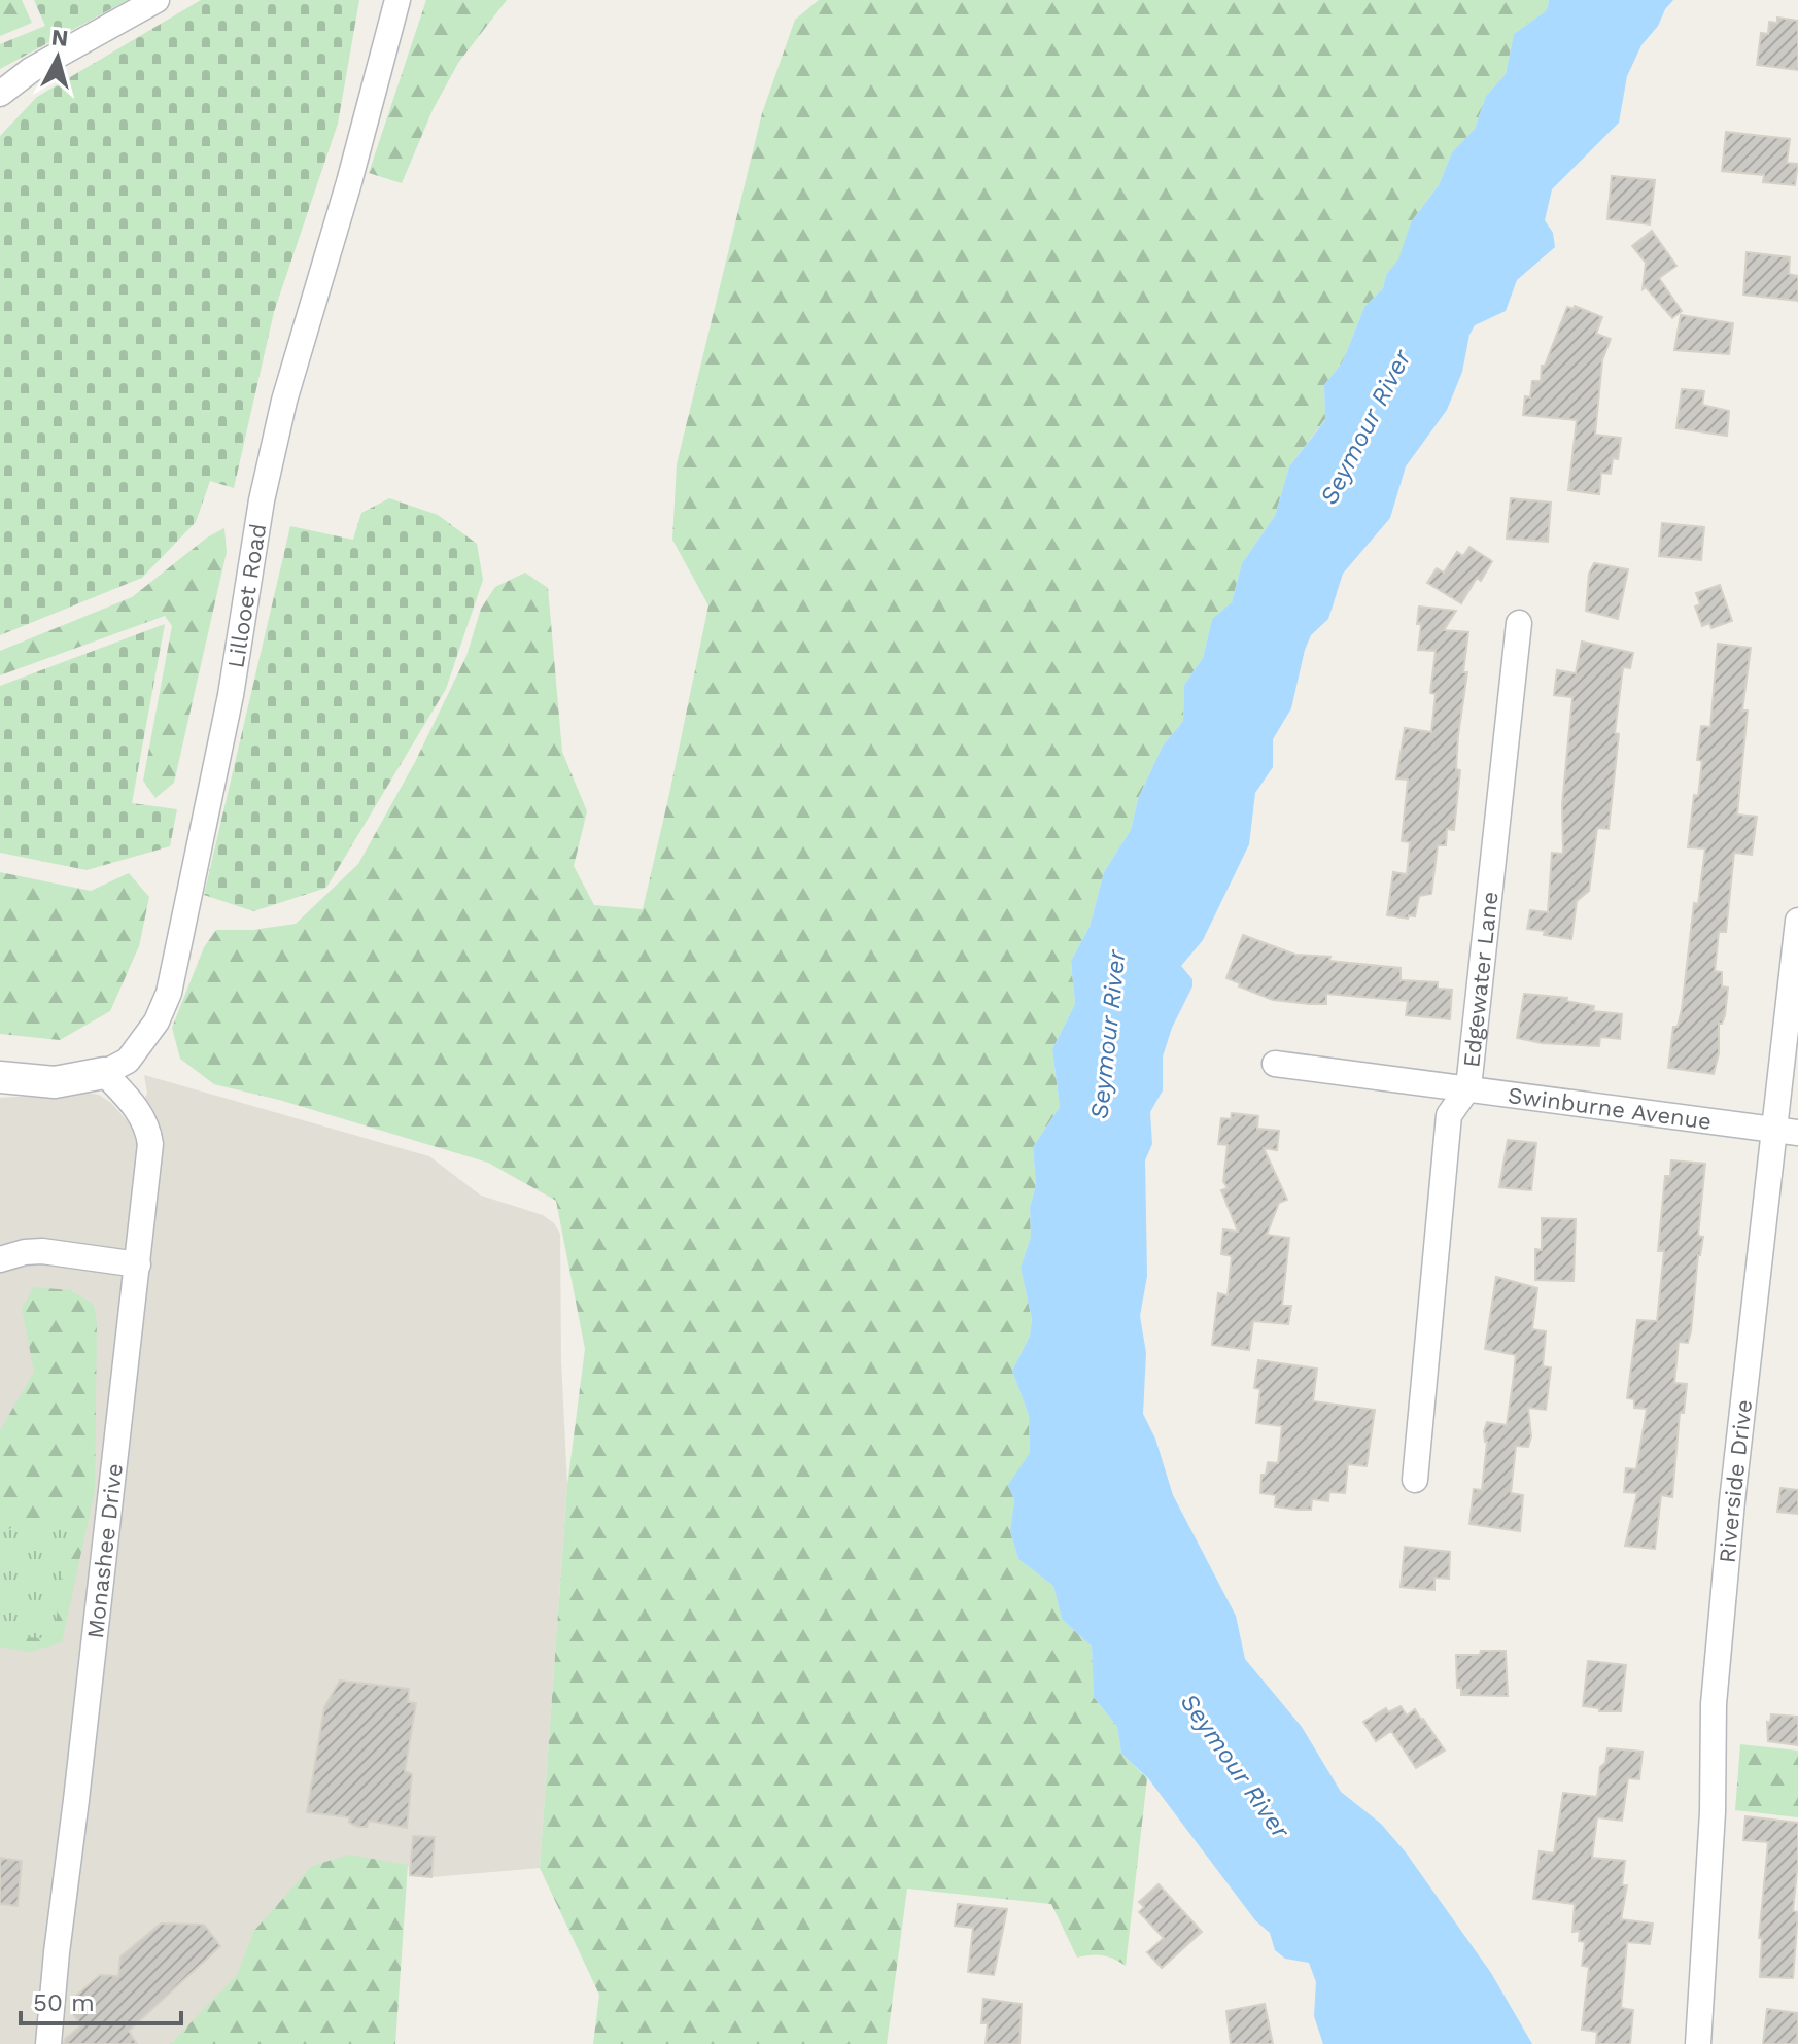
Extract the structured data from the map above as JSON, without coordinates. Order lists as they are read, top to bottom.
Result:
{
  "streets": {
    "street": [
      "Lillooet Road",
      "Edgewater Lane",
      "Swinburne Avenue",
      "Riverside Drive",
      "Monashee Drive"
    ]
  },
  "crossings": [
    ["Lillooet Road", "Monashee Drive"],
    ["Edgewater Lane", "Swinburne Avenue"],
    ["Swinburne Avenue", "Riverside Drive"]
  ],
  "water": ["Seymour River"],
  "scale_bar": "50 m",
  "north": "top"
}
